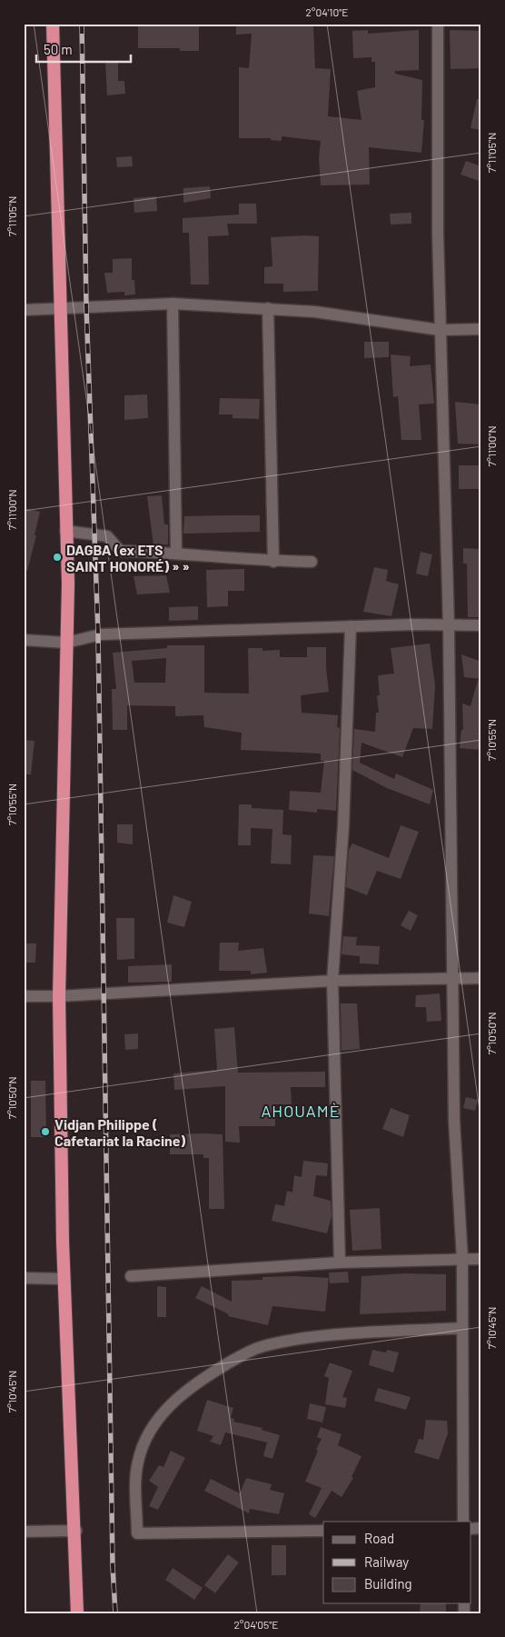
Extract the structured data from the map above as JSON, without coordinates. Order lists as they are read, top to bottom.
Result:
{
  "districts": ["AHOUAMÈ"],
  "places": ["DAGBA (ex ETS SAINT HONORÉ) » »", "Vidjan Philippe ( Cafetariat la Racine)"],
  "legend": ["Road", "Railway", "Building"],
  "scale_bar": "50 m",
  "coordinates": [
    "2°04'10\"E",
    "7°11'05\"N",
    "7°11'00\"N",
    "7°10'55\"N",
    "7°10'50\"N",
    "7°10'45\"N",
    "2°04'05\"E"
  ]
}
